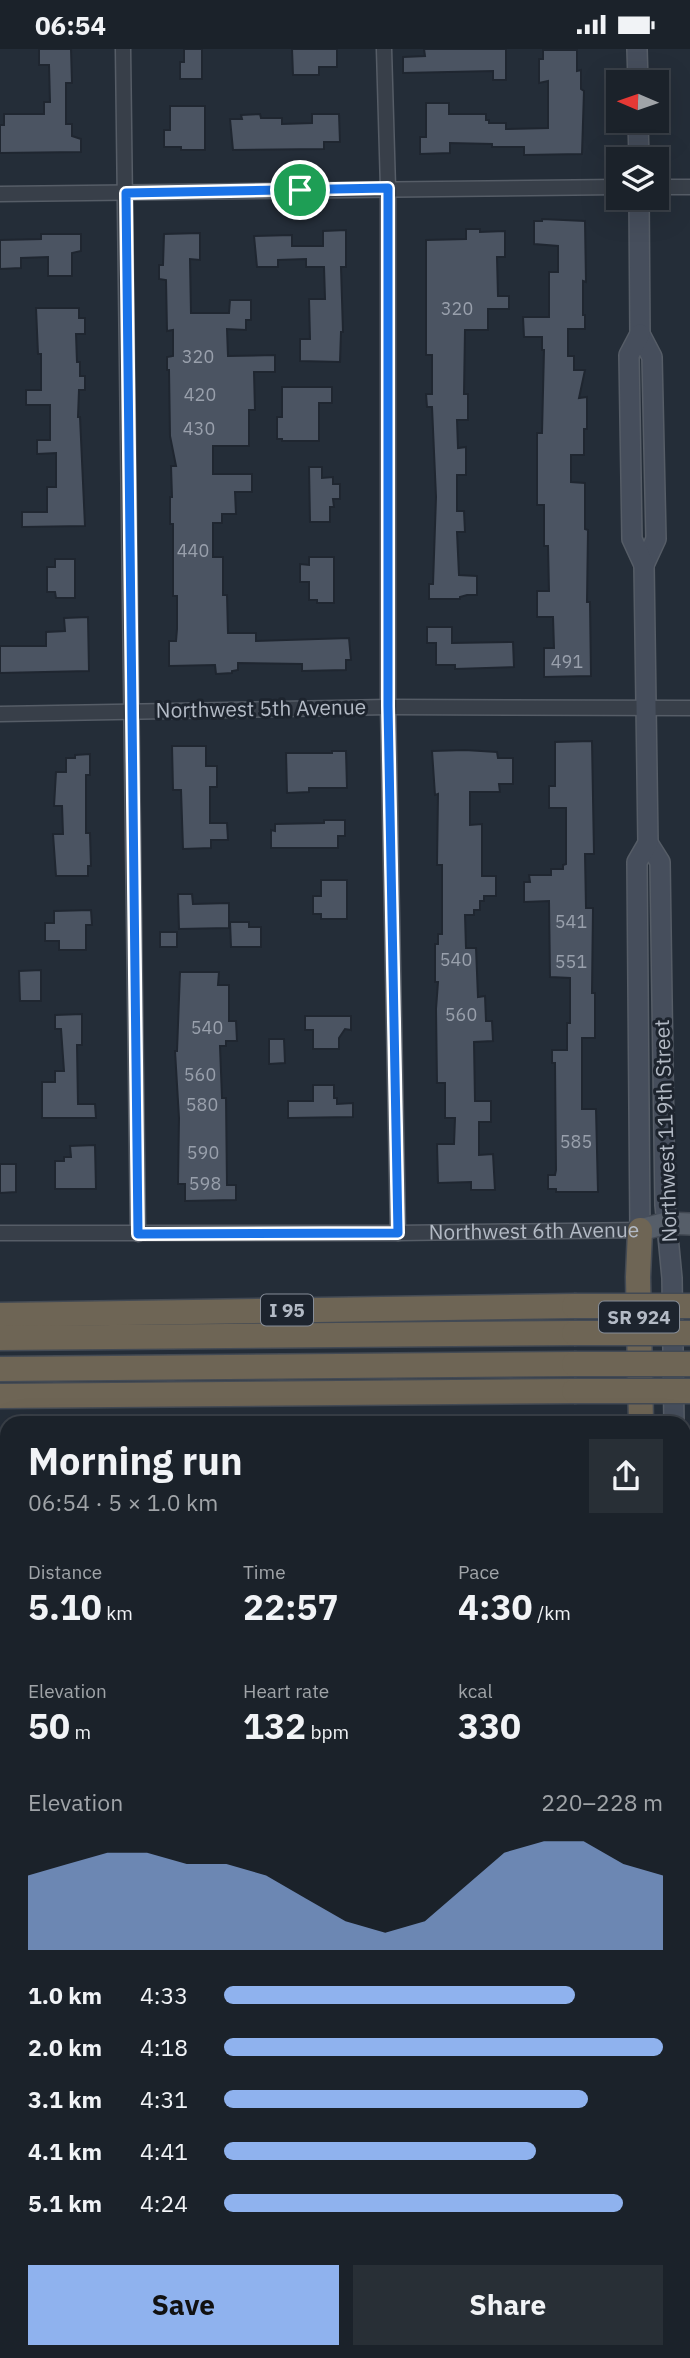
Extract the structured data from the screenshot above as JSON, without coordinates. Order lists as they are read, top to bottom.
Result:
{
  "streets": {
    "highway": ["Northwest 119th Street", "I 95", "SR 924"],
    "main road": ["Northwest 6th Avenue"],
    "street": ["Northwest 5th Avenue"]
  },
  "crossings": [
    ["Northwest 5th Avenue", "Northwest 119th Street"],
    ["Northwest 119th Street", "Northwest 6th Avenue"]
  ],
  "house_numbers": [
    "320",
    "320",
    "420",
    "430",
    "440",
    "491",
    "541",
    "540",
    "551",
    "560",
    "540",
    "560",
    "580",
    "585",
    "590",
    "598"
  ],
  "north": "left",
  "page": {
    "status": "06:54",
    "heading": ["Morning run", "06:54 · 5 × 1.0 km"],
    "stats": [
      ["Distance", "5.10 km"],
      ["Time", "22:57"],
      ["Pace", "4:30 /km"],
      ["Elevation", "50 m"],
      ["Heart rate", "132 bpm"],
      ["kcal", "330"]
    ],
    "chart": ["Elevation", "220–228 m"],
    "list": [
      {
        "name": "1.0 km",
        "note": "4:33"
      },
      {
        "name": "2.0 km",
        "note": "4:18"
      },
      {
        "name": "3.1 km",
        "note": "4:31"
      },
      {
        "name": "4.1 km",
        "note": "4:41"
      },
      {
        "name": "5.1 km",
        "note": "4:24"
      }
    ],
    "buttons": ["Save", "Share"]
  }
}
